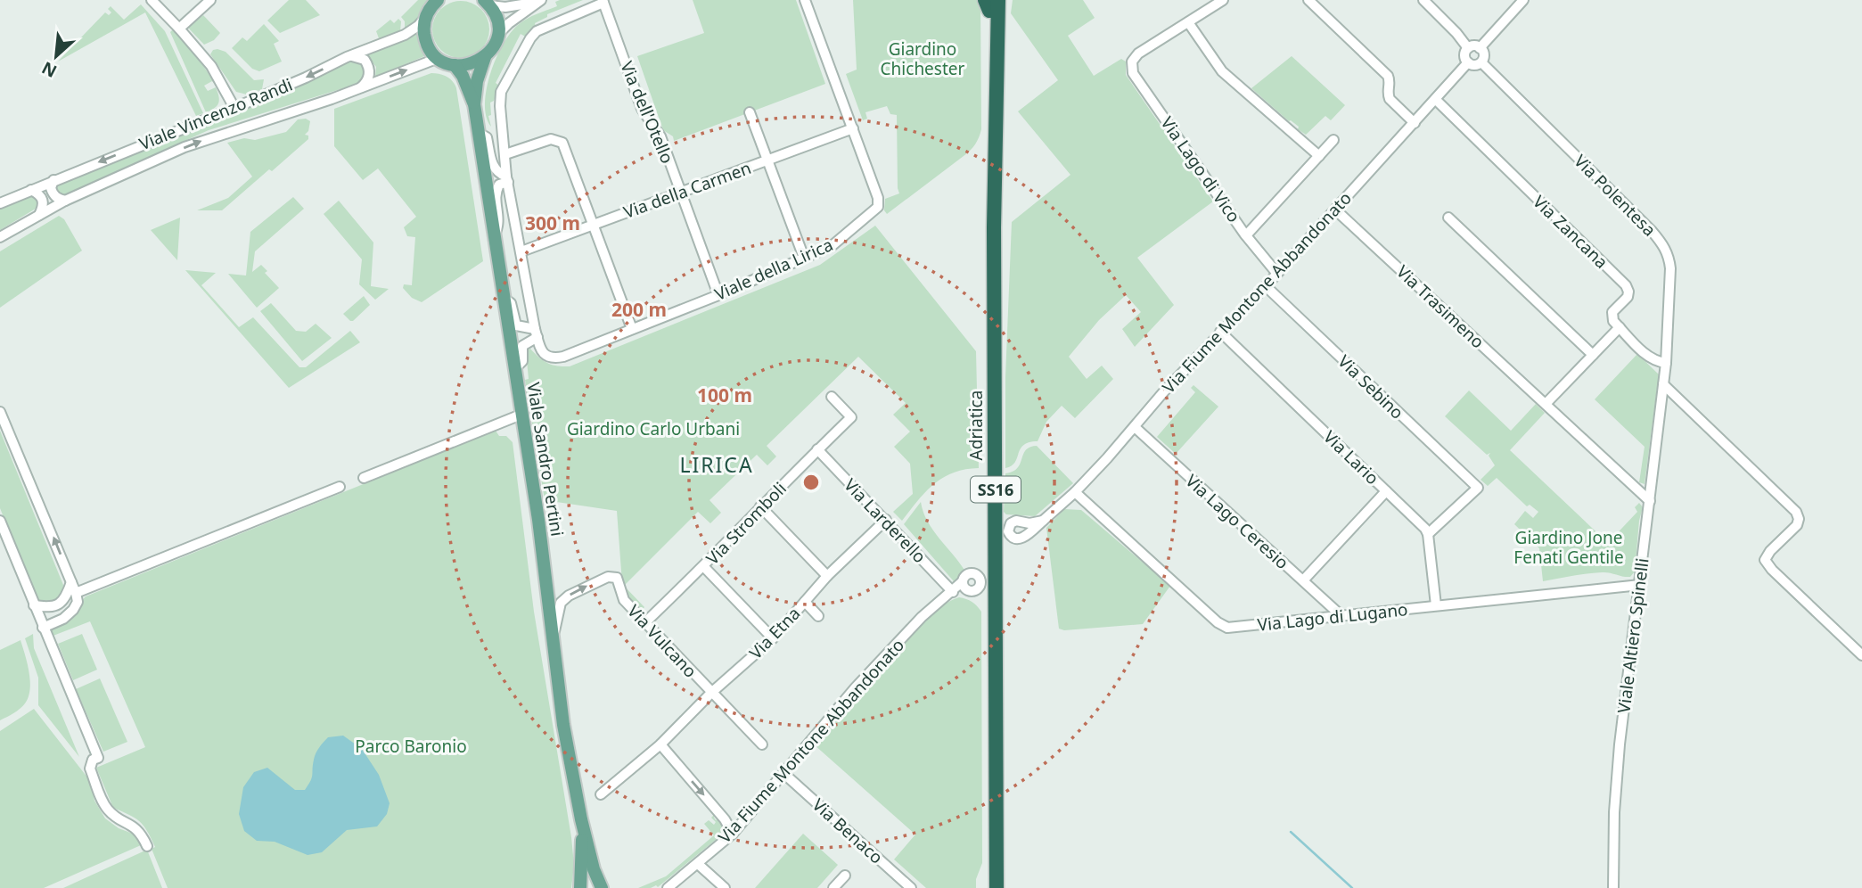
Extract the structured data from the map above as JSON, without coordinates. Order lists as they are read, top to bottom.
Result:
{
  "streets": {
    "highway": ["Adriatica", "SS16"],
    "main road": ["Viale Sandro Pertini"],
    "street": [
      "Via dell'Otello",
      "Viale Vincenzo Randi",
      "Via Lago di Vico",
      "Via della Carmen",
      "Via Polentesa",
      "Via Zancana",
      "Viale della Lirica",
      "Via Fiume Montone Abbandonato",
      "Via Trasimeno",
      "Via Sebino",
      "Via Lario",
      "Via Larderello",
      "Via Lago Ceresio",
      "Via Stromboli",
      "Via Lago di Lugano",
      "Via Etna",
      "Viale Altiero Spinelli",
      "Via Vulcano",
      "Via Benaco"
    ]
  },
  "crossings": [
    ["Via dell'Otello", "Via della Carmen"],
    ["Via dell'Otello", "Viale della Lirica"],
    ["Via Lago di Vico", "Via Fiume Montone Abbandonato"],
    ["Via della Carmen", "Viale della Lirica"],
    ["Via Polentesa", "Via Fiume Montone Abbandonato"],
    ["Via Polentesa", "Viale Altiero Spinelli"],
    ["Via Zancana", "Via Fiume Montone Abbandonato"],
    ["Viale della Lirica", "Viale Sandro Pertini"],
    ["Via Fiume Montone Abbandonato", "Via Trasimeno"],
    ["Via Fiume Montone Abbandonato", "Via Sebino"],
    ["Via Fiume Montone Abbandonato", "Via Lario"],
    ["Via Fiume Montone Abbandonato", "Via Larderello"],
    ["Via Fiume Montone Abbandonato", "Via Lago Ceresio"],
    ["Via Fiume Montone Abbandonato", "Via Lago di Lugano"],
    ["Via Fiume Montone Abbandonato", "Via Benaco"],
    ["Via Trasimeno", "Viale Altiero Spinelli"],
    ["Via Sebino", "Via Lario"],
    ["Viale Sandro Pertini", "Via Vulcano"],
    ["Via Larderello", "Via Stromboli"],
    ["Via Larderello", "Via Etna"],
    ["Via Lago Ceresio", "Via Lago di Lugano"],
    ["Via Stromboli", "Via Vulcano"],
    ["Via Lago di Lugano", "Viale Altiero Spinelli"],
    ["Via Etna", "Via Vulcano"]
  ],
  "districts": ["LIRICA"],
  "parks": [
    "Giardino Chichester",
    "Giardino Carlo Urbani",
    "Giardino Jone Fenati Gentile",
    "Parco Baronio"
  ],
  "north": "bottom left",
  "rings": ["300 m", "200 m", "100 m"]
}
